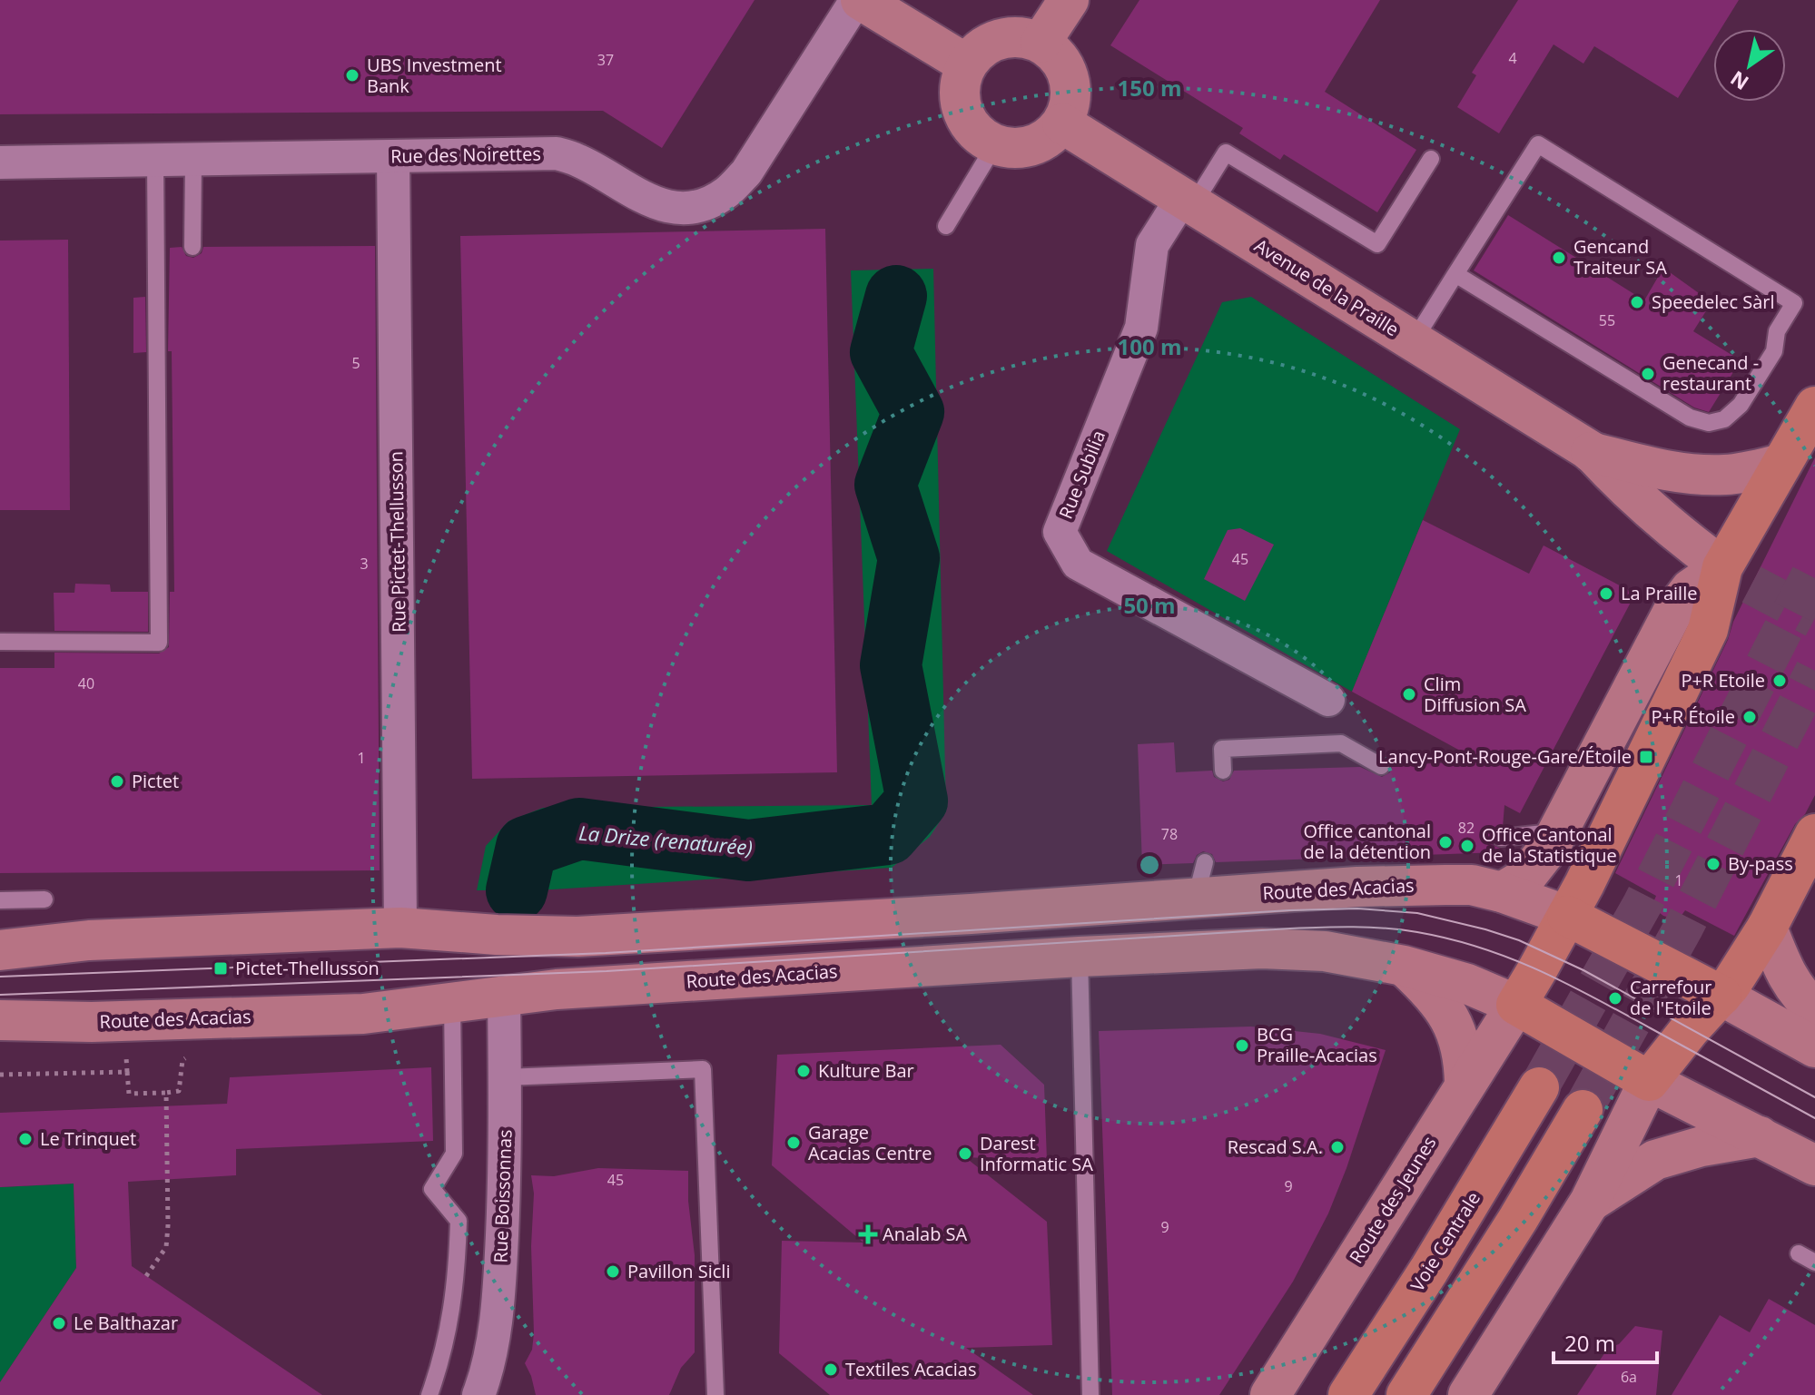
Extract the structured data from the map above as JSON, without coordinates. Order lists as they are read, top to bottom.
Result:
{
  "streets": {
    "main road": [
      "Avenue de la Praille",
      "Route des Acacias",
      "Route des Jeunes",
      "Voie Centrale"
    ],
    "street": [
      "Rue des Noirettes",
      "Rue Subilia",
      "Rue Pictet-Thellusson",
      "Rue Boissonnas"
    ]
  },
  "crossings": [
    ["Rue des Noirettes", "Rue Pictet-Thellusson"],
    ["Avenue de la Praille", "Rue Subilia"],
    ["Rue Pictet-Thellusson", "Route des Acacias"],
    ["Route des Acacias", "Rue Boissonnas"],
    ["Route des Acacias", "Route des Jeunes"]
  ],
  "water": ["La Drize (renaturée)"],
  "places": {
    "other": [
      "UBS Investment Bank",
      "Gencand Traiteur SA",
      "Speedelec Sàrl",
      "Genecand - restaurant",
      "La Praille",
      "P+R Etoile",
      "Clim Diffusion SA",
      "P+R Étoile",
      "Pictet",
      "Office cantonal de la détention",
      "Office Cantonal de la Statistique",
      "By-pass",
      "Carrefour de l'Etoile",
      "BCG Praille-Acacias",
      "Kulture Bar",
      "Le Trinquet",
      "Garage Acacias Centre",
      "Rescad S.A.",
      "Darest Informatic SA",
      "Pavillon Sicli",
      "Le Balthazar",
      "Textiles Acacias"
    ],
    "transit": ["Lancy-Pont-Rouge-Gare/Étoile", "Pictet-Thellusson"],
    "health": ["Analab SA"]
  },
  "house_numbers": [
    "4",
    "37",
    "55",
    "5",
    "45",
    "3",
    "40",
    "1",
    "82",
    "78",
    "1",
    "45",
    "9",
    "9",
    "6a"
  ],
  "scale_bar": "20 m",
  "north": "bottom left",
  "rings": ["150 m", "100 m", "50 m"]
}
